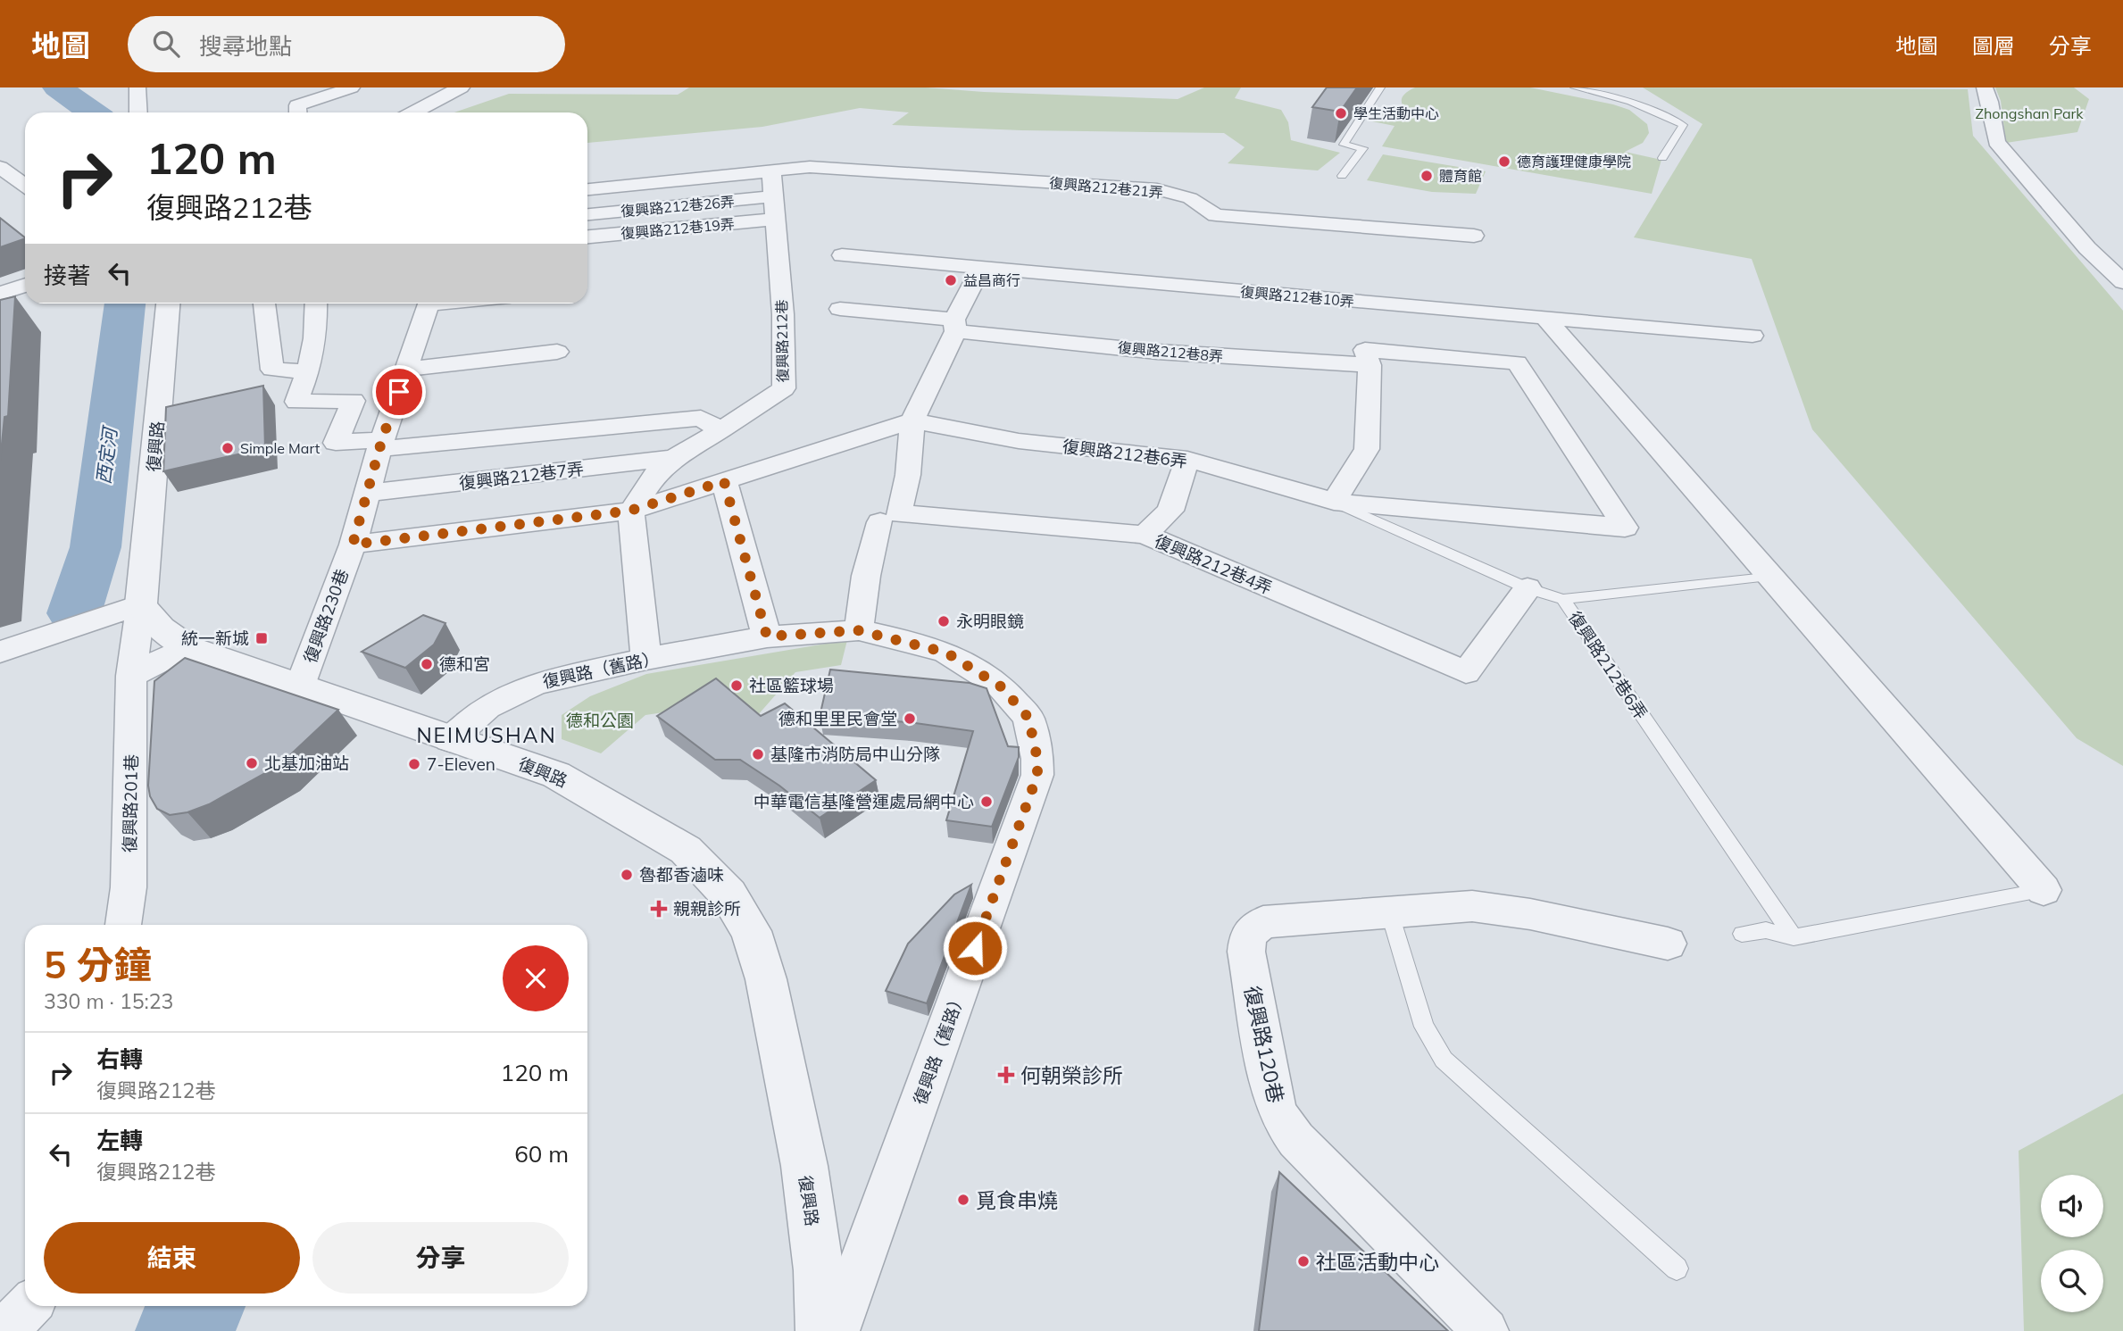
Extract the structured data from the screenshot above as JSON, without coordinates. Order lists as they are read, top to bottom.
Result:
{
  "streets": {
    "street": [
      "復興路212巷21弄",
      "復興路212巷26弄",
      "復興路212巷19弄",
      "復興路212巷10弄",
      "復興路212巷",
      "復興路212巷8弄",
      "復興路",
      "復興路212巷6弄",
      "復興路212巷7弄",
      "復興路212巷4弄",
      "復興路230巷",
      "復興路（舊路）",
      "復興路201巷",
      "復興路120巷"
    ]
  },
  "crossings": [
    ["復興路212巷21弄", "復興路212巷"],
    ["復興路212巷26弄", "復興路212巷19弄"],
    ["復興路212巷26弄", "復興路212巷"],
    ["復興路212巷19弄", "復興路212巷"],
    ["復興路212巷", "復興路212巷7弄"],
    ["復興路212巷8弄", "復興路212巷6弄"],
    ["復興路", "復興路230巷"],
    ["復興路", "復興路（舊路）"],
    ["復興路", "復興路201巷"],
    ["復興路212巷6弄", "復興路212巷4弄"],
    ["復興路212巷7弄", "復興路230巷"]
  ],
  "districts": ["NEIMUSHAN"],
  "water": ["西定河"],
  "parks": ["Zhongshan Park", "德和公園"],
  "places": {
    "other": [
      "學生活動中心",
      "德育護理健康學院",
      "體育館",
      "益昌商行",
      "Simple Mart",
      "永明眼鏡",
      "德和宮",
      "社區籃球場",
      "德和里里民會堂",
      "基隆市消防局中山分隊",
      "北基加油站",
      "7-Eleven",
      "中華電信基隆營運處局網中心",
      "魯都香滷味",
      "覓食串燒",
      "社區活動中心"
    ],
    "transit": ["統一新城"],
    "health": ["親親診所", "何朝榮診所"]
  },
  "page": {
    "header": "地圖",
    "search": "搜尋地點",
    "nav": ["地圖", "圖層", "分享"],
    "turn": ["120 m", "復興路212巷"],
    "then": "接著",
    "heading": ["5 分鐘", "330 m · 15:23"],
    "list": [
      {
        "name": "右轉",
        "note": "復興路212巷",
        "value": "120 m"
      },
      {
        "name": "左轉",
        "note": "復興路212巷",
        "value": "60 m"
      }
    ],
    "buttons": ["結束", "分享"]
  }
}
